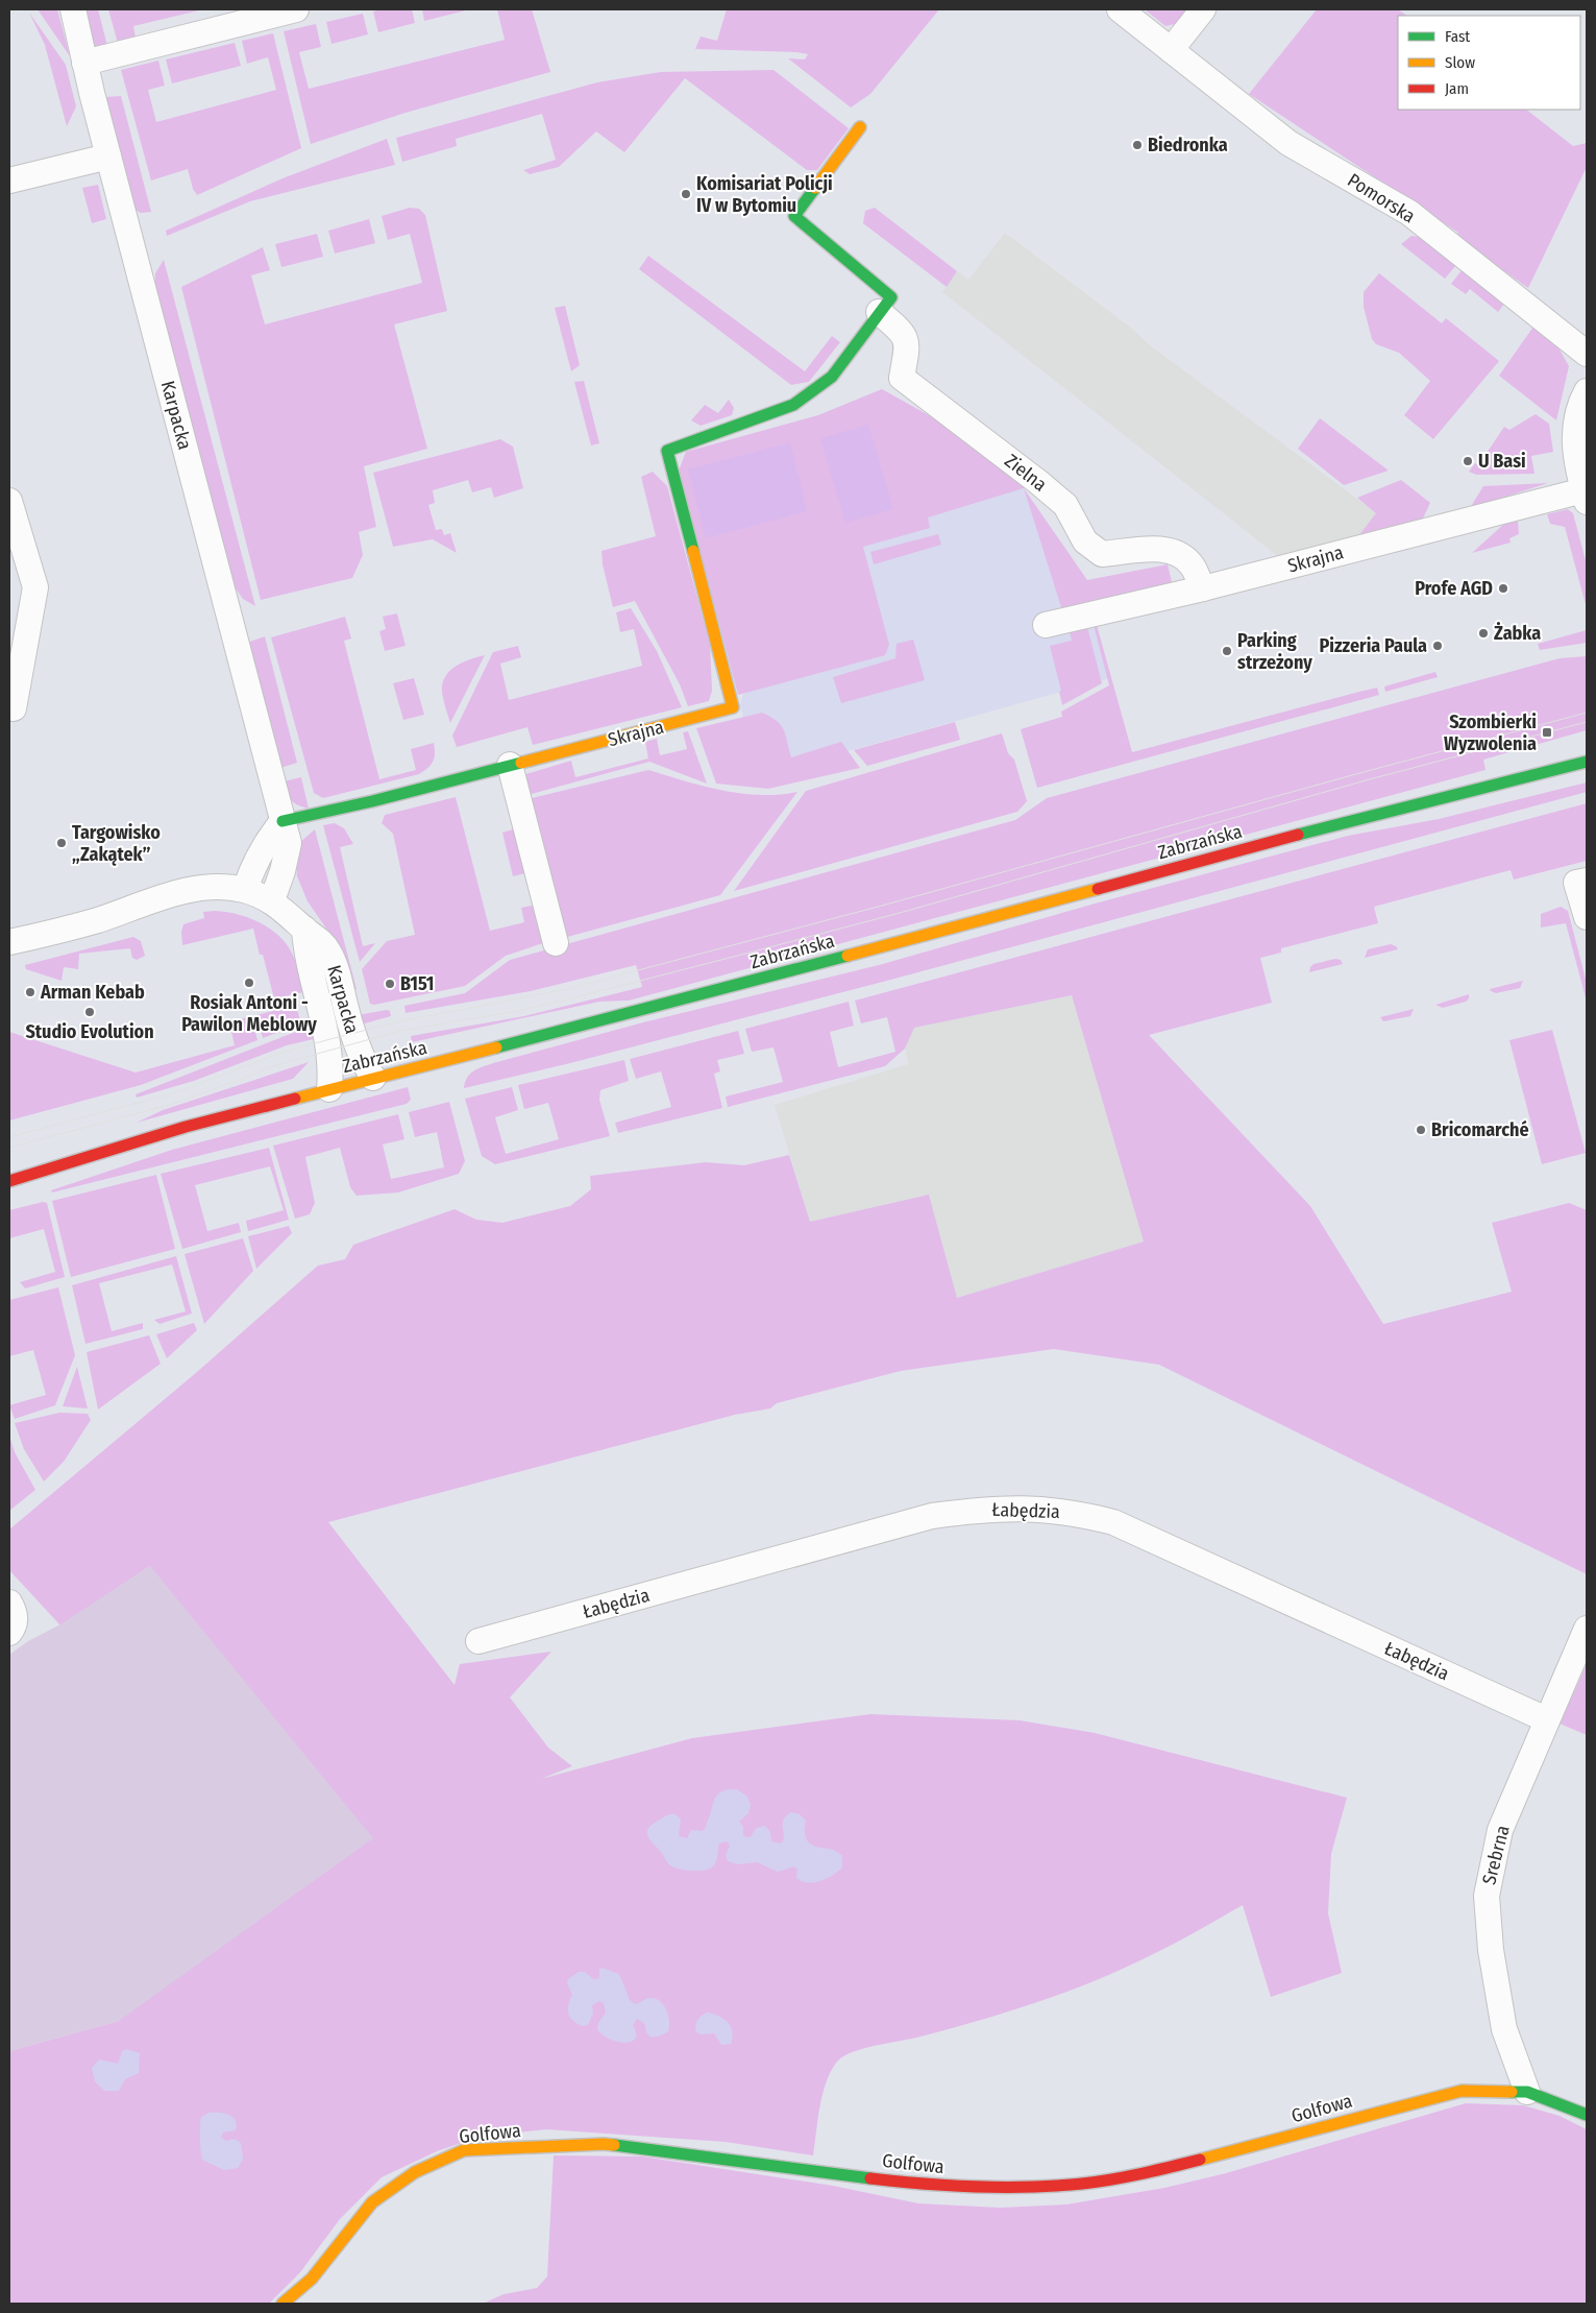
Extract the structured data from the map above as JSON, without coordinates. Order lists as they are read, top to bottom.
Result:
{
  "streets": {
    "street": [
      "Pomorska",
      "Karpacka",
      "Zielna",
      "Skrajna",
      "Zabrzańska",
      "Łabędzia",
      "Srebrna",
      "Golfowa"
    ]
  },
  "crossings": [
    ["Karpacka", "Skrajna"],
    ["Karpacka", "Zabrzańska"],
    ["Zielna", "Skrajna"],
    ["Łabędzia", "Srebrna"],
    ["Srebrna", "Golfowa"]
  ],
  "places": {
    "other": [
      "Biedronka",
      "Komisariat Policji IV w Bytomiu",
      "U Basi",
      "Profe AGD",
      "Żabka",
      "Pizzeria Paula",
      "Parking strzeżony",
      "Targowisko „Zakątek”",
      "Rosiak Antoni - Pawilon Meblowy",
      "B151",
      "Arman Kebab",
      "Studio Evolution",
      "Bricomarché"
    ],
    "transit": ["Szombierki Wyzwolenia"]
  },
  "legend": ["Fast", "Slow", "Jam"]
}
